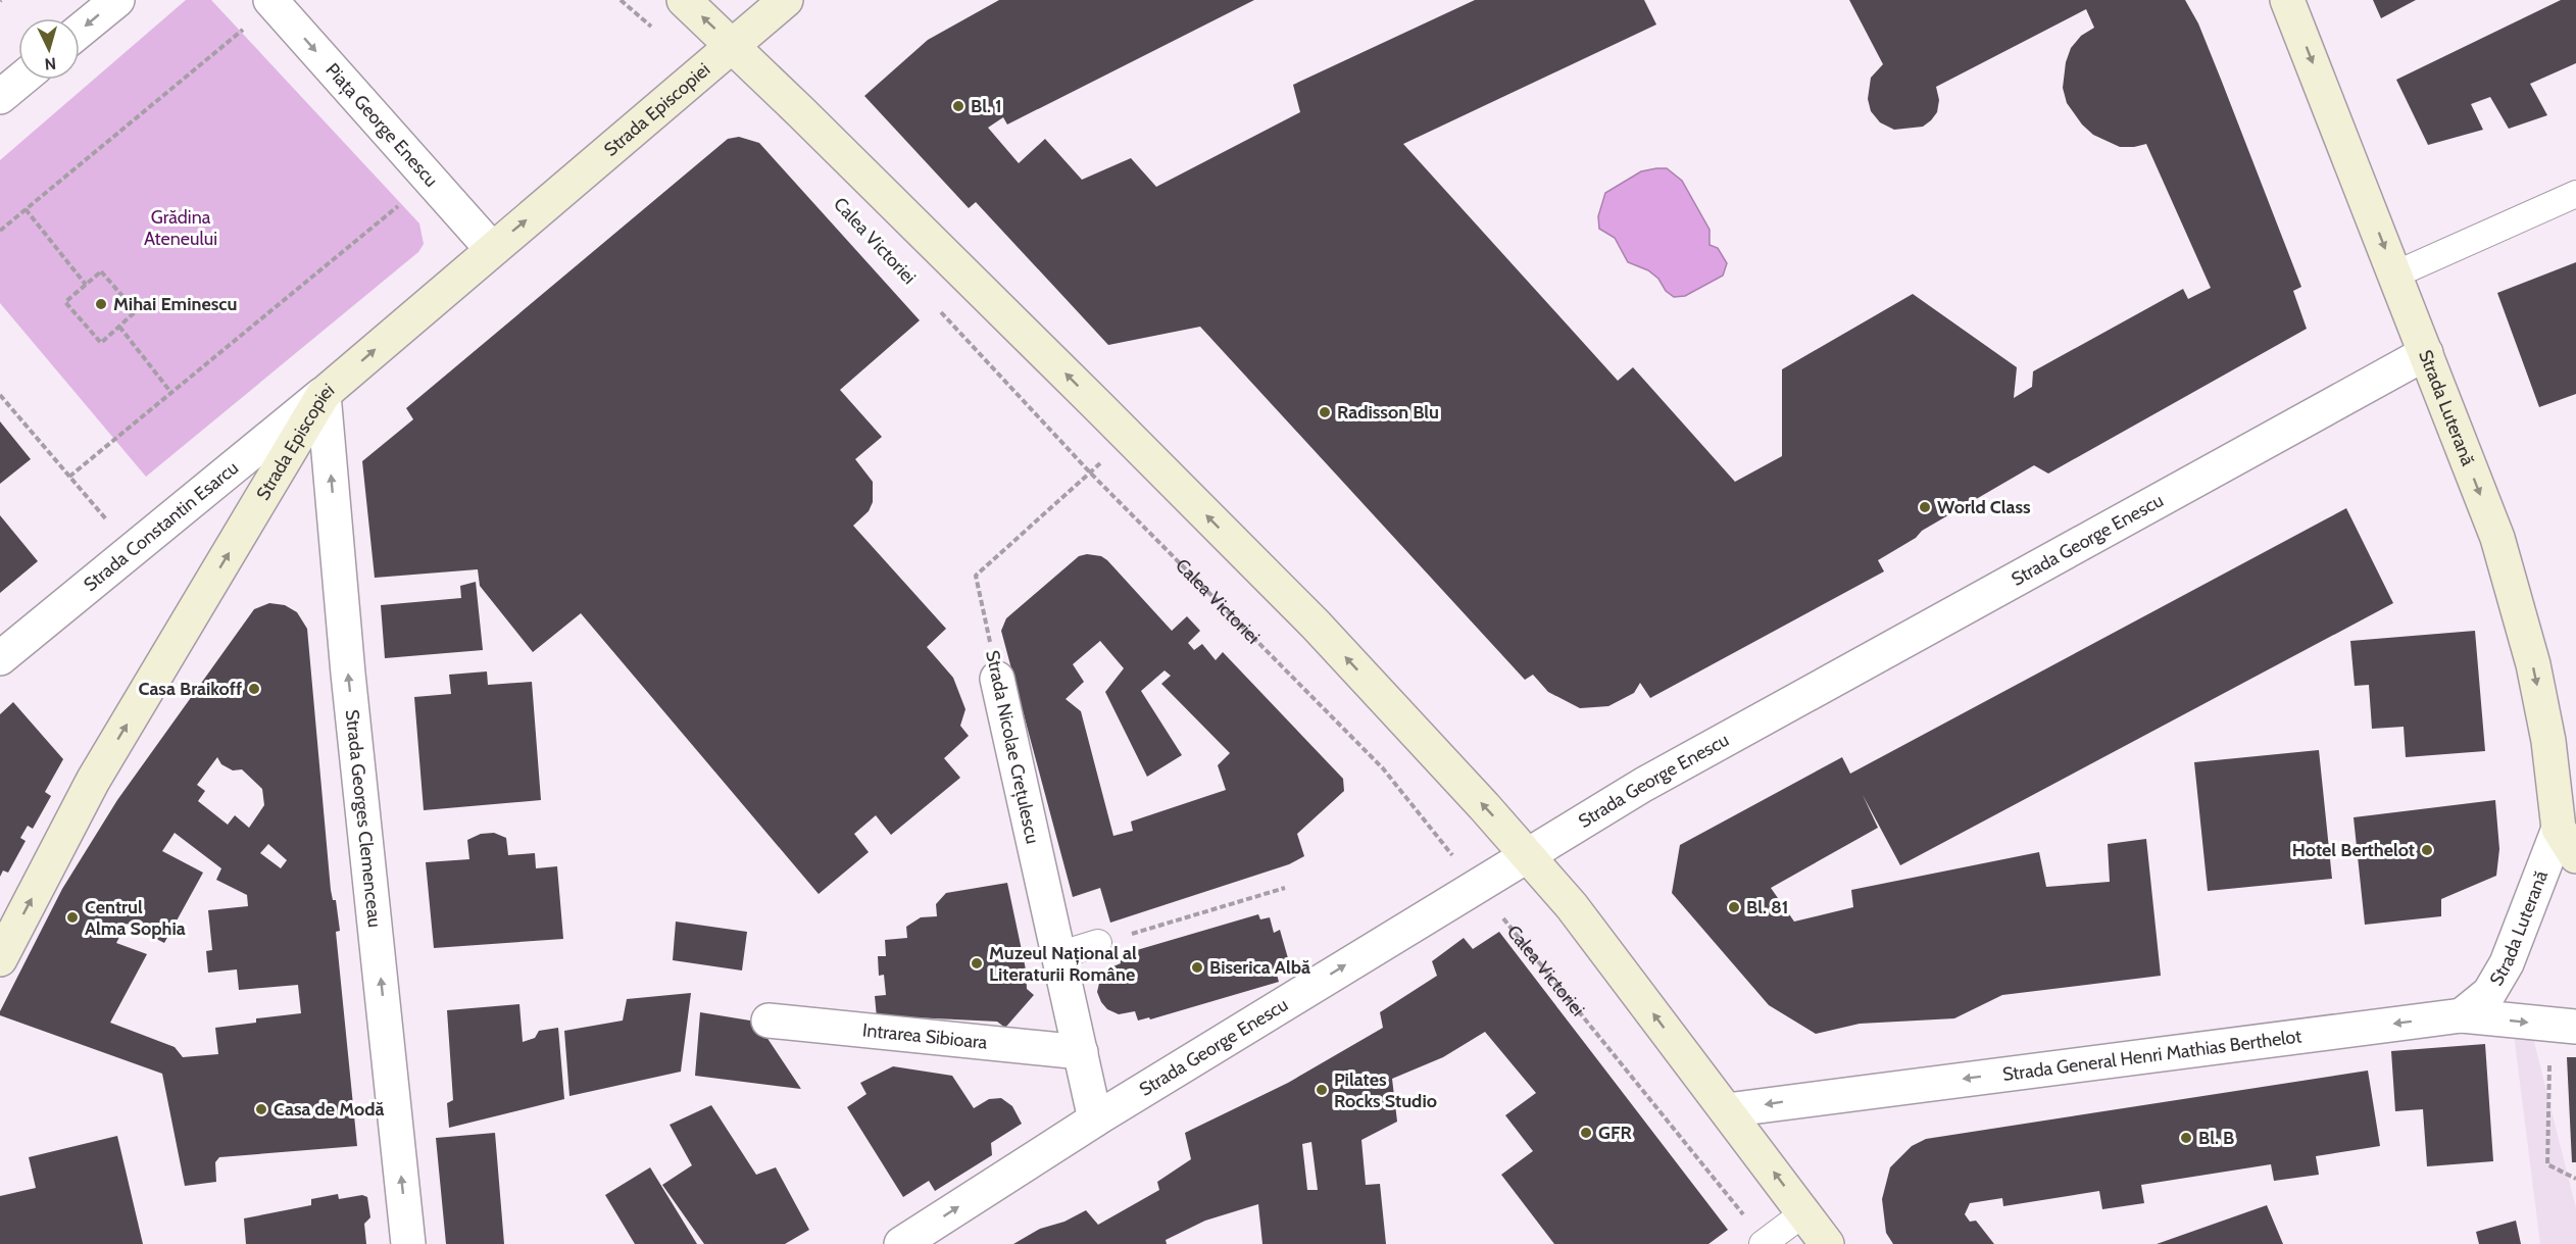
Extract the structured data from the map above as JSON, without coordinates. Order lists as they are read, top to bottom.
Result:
{
  "streets": {
    "street": [
      "Strada Episcopiei",
      "Piața George Enescu",
      "Calea Victoriei",
      "Strada Luterană",
      "Strada Constantin Esarcu",
      "Strada George Enescu",
      "Strada Nicolae Crețulescu",
      "Strada Georges Clemenceau",
      "Intrarea Sibioara",
      "Strada General Henri Mathias Berthelot"
    ]
  },
  "crossings": [
    ["Strada Episcopiei", "Piața George Enescu"],
    ["Strada Episcopiei", "Calea Victoriei"],
    ["Strada Episcopiei", "Strada Constantin Esarcu"],
    ["Strada Episcopiei", "Strada Georges Clemenceau"],
    ["Calea Victoriei", "Strada George Enescu"],
    ["Calea Victoriei", "Strada Nicolae Crețulescu"],
    ["Calea Victoriei", "Strada General Henri Mathias Berthelot"],
    ["Strada Luterană", "Strada George Enescu"],
    ["Strada Luterană", "Strada General Henri Mathias Berthelot"],
    ["Strada Constantin Esarcu", "Strada Georges Clemenceau"],
    ["Strada George Enescu", "Strada Nicolae Crețulescu"],
    ["Strada Nicolae Crețulescu", "Intrarea Sibioara"]
  ],
  "one_way": [
    "Strada Episcopiei",
    "Piața George Enescu",
    "Calea Victoriei",
    "Strada Luterană",
    "Strada George Enescu",
    "Strada Georges Clemenceau"
  ],
  "parks": ["Grădina Ateneului"],
  "places": [
    "Bl. 1",
    "Mihai Eminescu",
    "Radisson Blu",
    "World Class",
    "Casa Braikoff",
    "Hotel Berthelot",
    "Bl. 81",
    "Centrul Alma Sophia",
    "Muzeul Național al Literaturii Române",
    "Biserica Albă",
    "Pilates Rocks Studio",
    "Casa de Modă",
    "GFR",
    "Bl. B"
  ],
  "north": "bottom"
}
